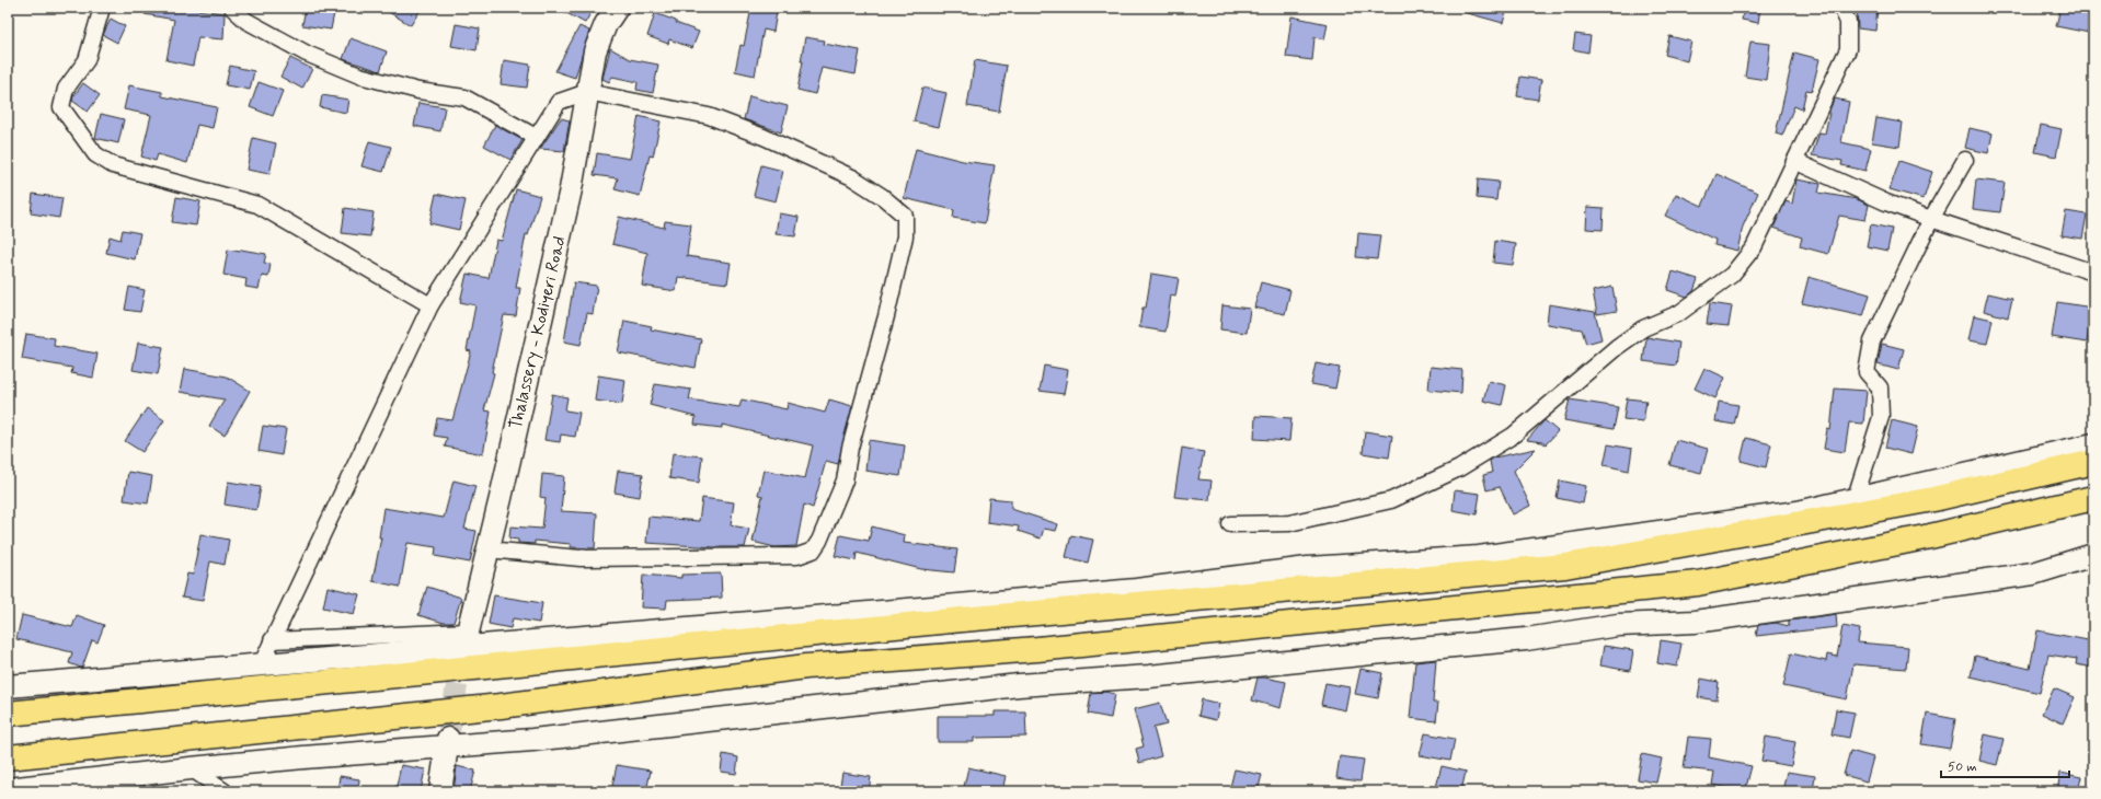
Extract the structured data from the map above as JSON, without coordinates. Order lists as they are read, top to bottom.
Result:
{
  "streets": {
    "street": ["Thalassery - Kodiyeri Road"]
  },
  "scale_bar": "50 m"
}
